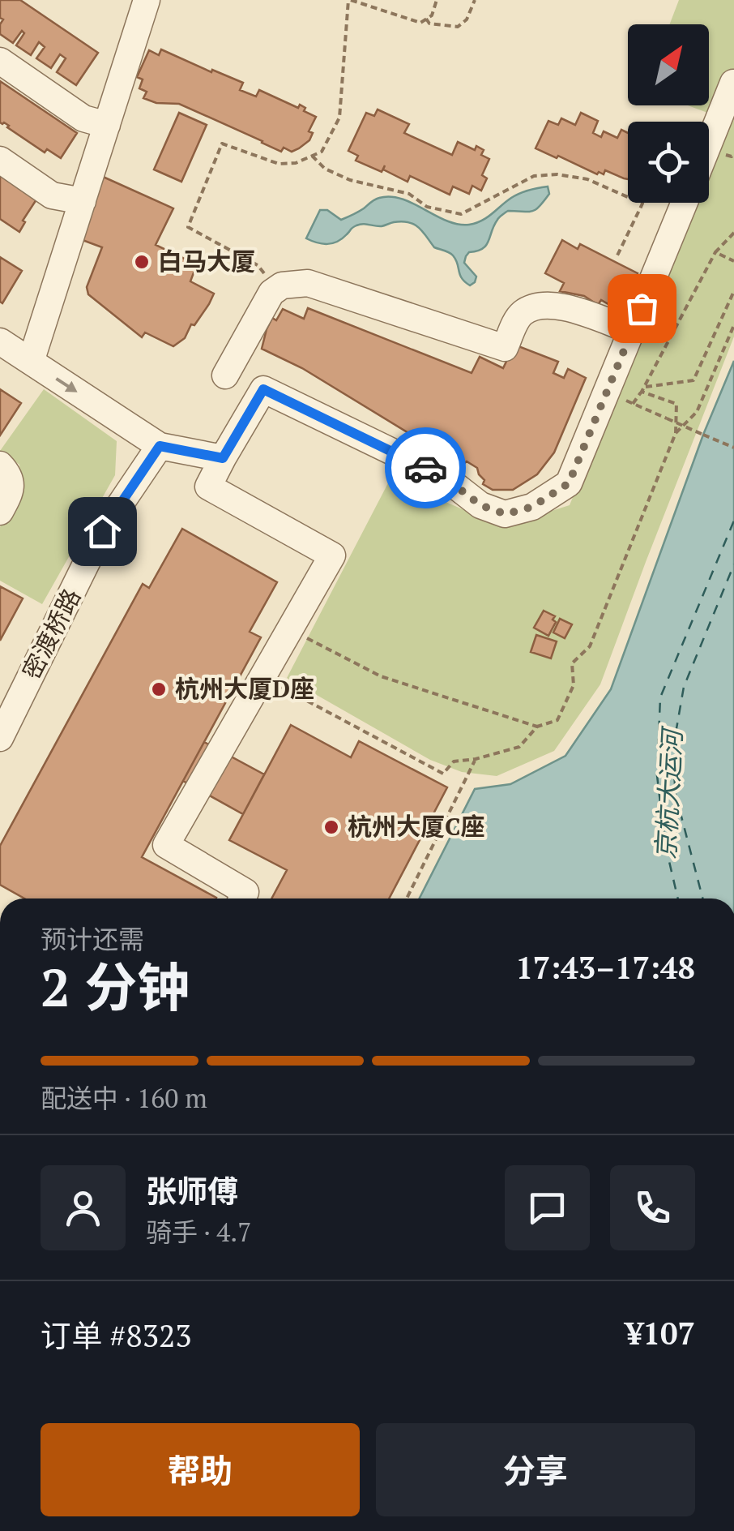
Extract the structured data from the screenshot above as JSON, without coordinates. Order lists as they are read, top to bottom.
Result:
{
  "streets": {
    "street": ["密渡桥路"]
  },
  "water": ["京杭大运河"],
  "places": ["白马大厦", "杭州大厦D座", "杭州大厦C座"],
  "north": "top right",
  "page": {
    "heading": ["2 分钟", "预计还需", "17:43–17:48"],
    "panel": [
      "张师傅",
      "骑手 · 4.7",
      "订单 #8323",
      "¥107"
    ],
    "bar": "配送中 · 160 m",
    "buttons": ["帮助", "分享"]
  }
}
